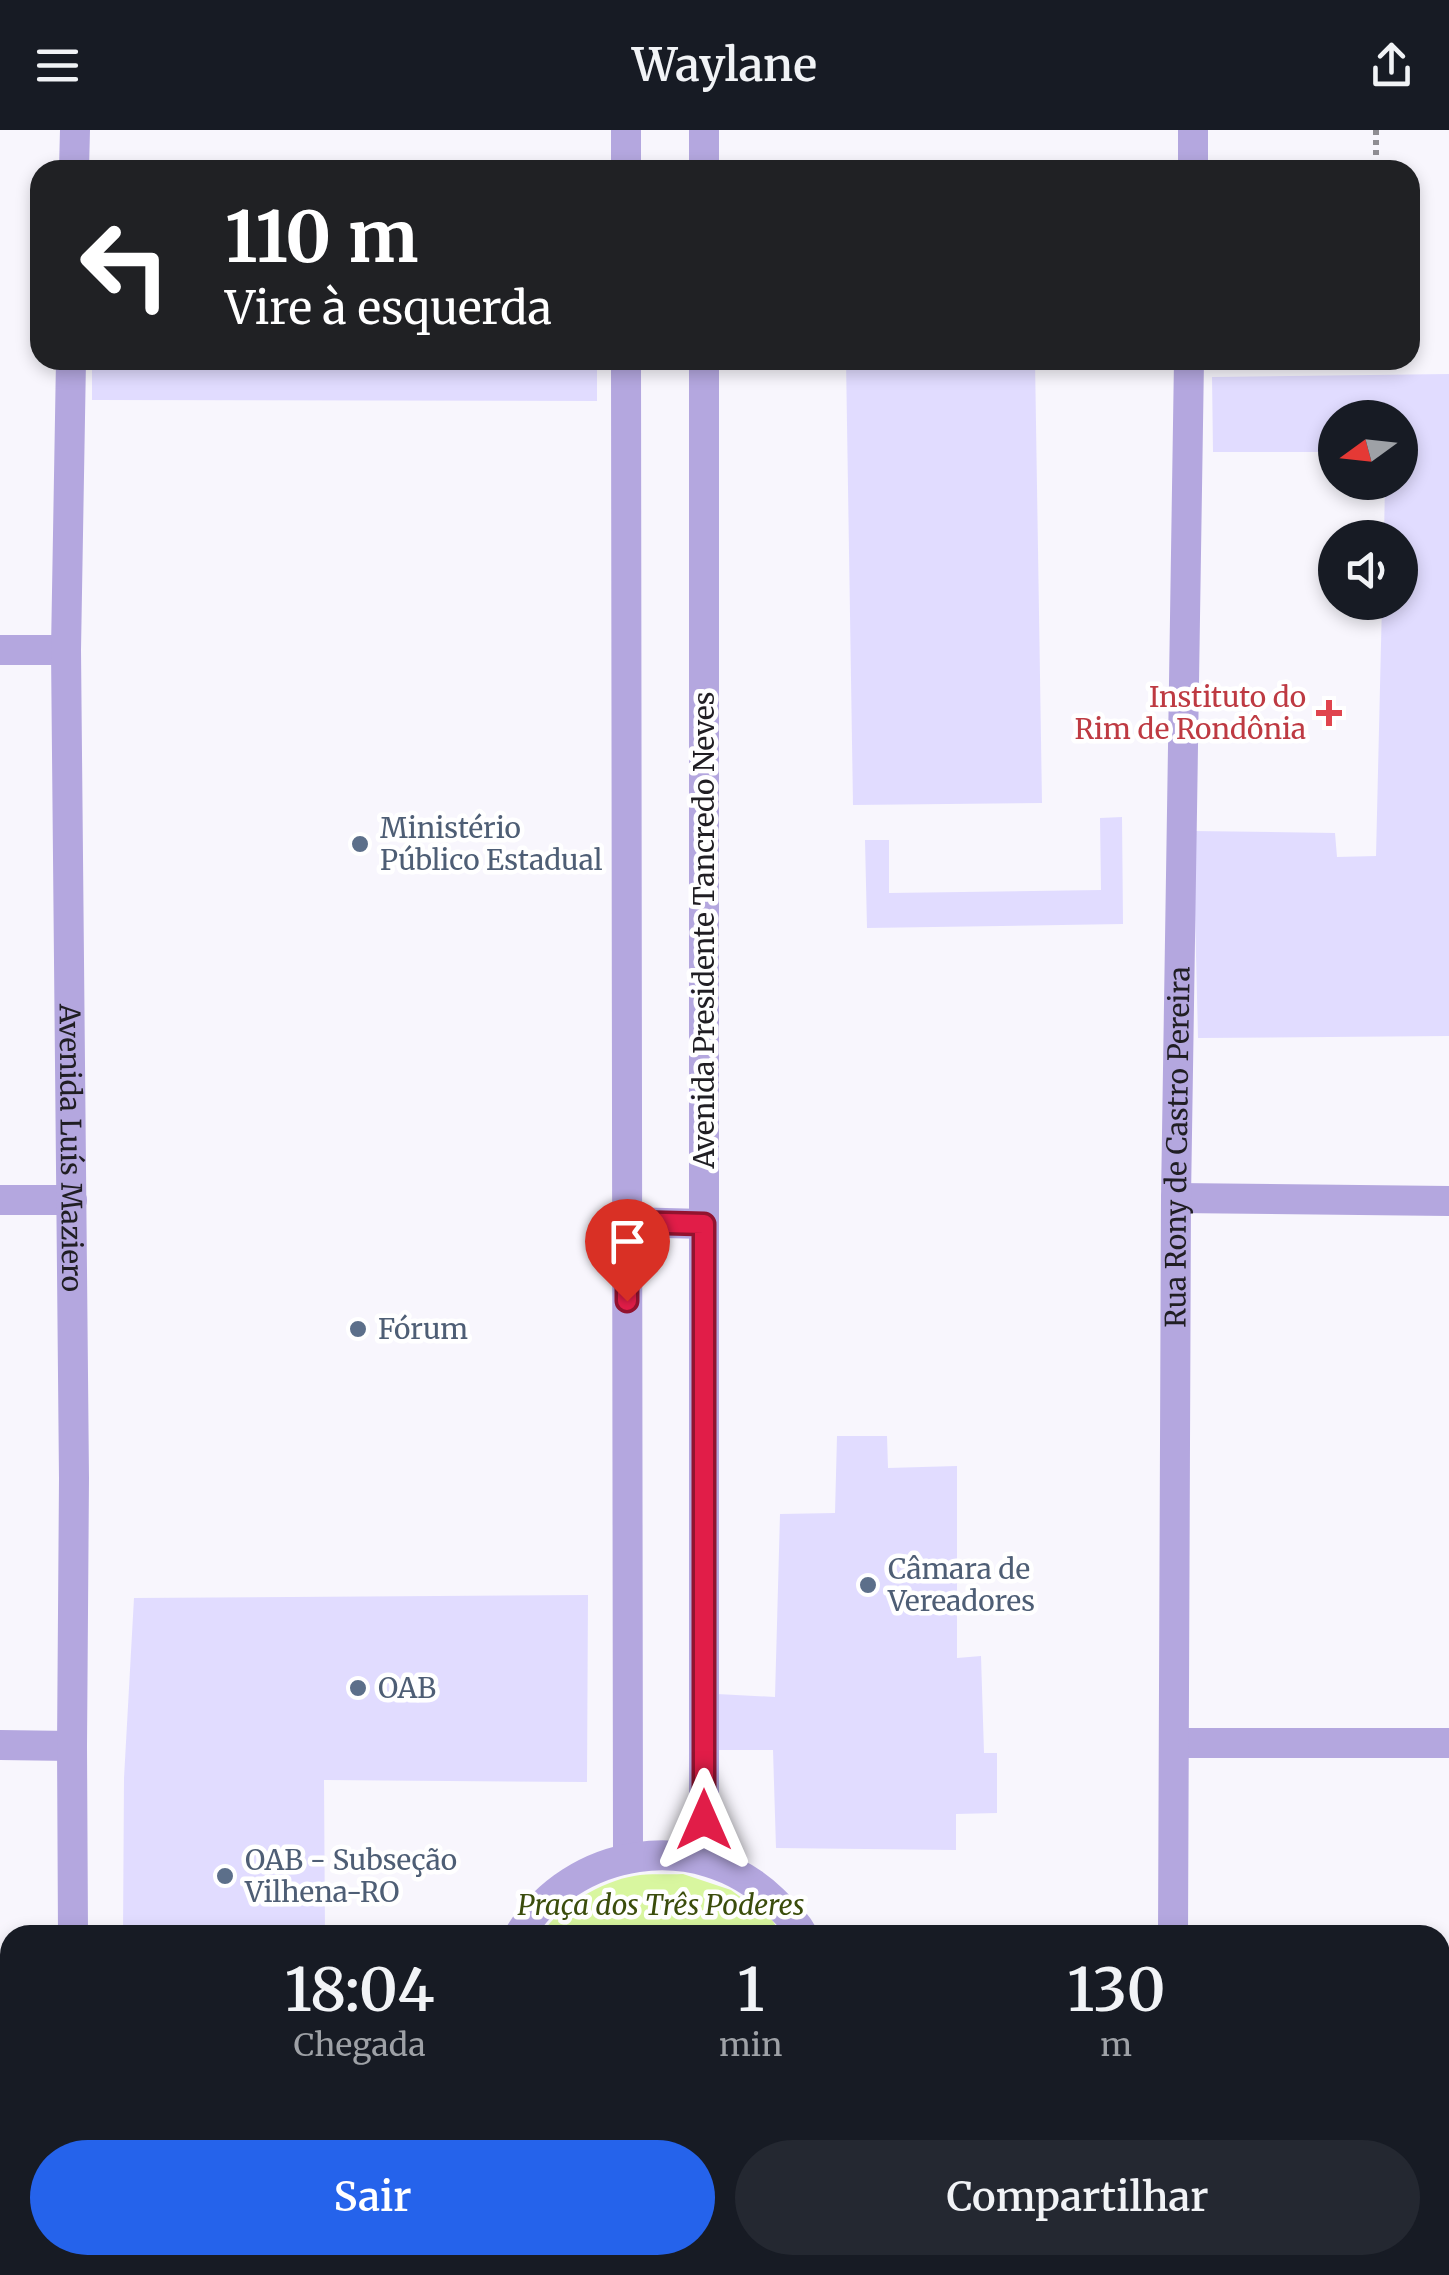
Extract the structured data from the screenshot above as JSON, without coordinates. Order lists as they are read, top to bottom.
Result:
{
  "streets": {
    "street": ["Avenida Presidente Tancredo Neves", "Avenida Luís Maziero", "Rua Rony de Castro Pereira"]
  },
  "parks": ["Praça dos Três Poderes"],
  "places": {
    "health": ["Instituto do Rim de Rondônia"],
    "other": [
      "Ministério Público Estadual",
      "Fórum",
      "Câmara de Vereadores",
      "OAB",
      "OAB - Subseção Vilhena-RO"
    ]
  },
  "north": "left",
  "page": {
    "header": "Waylane",
    "turn": ["110 m", "Vire à esquerda"],
    "eta": [
      "18:04",
      "Chegada",
      "1",
      "min",
      "130",
      "m"
    ],
    "buttons": ["Sair", "Compartilhar"]
  }
}
